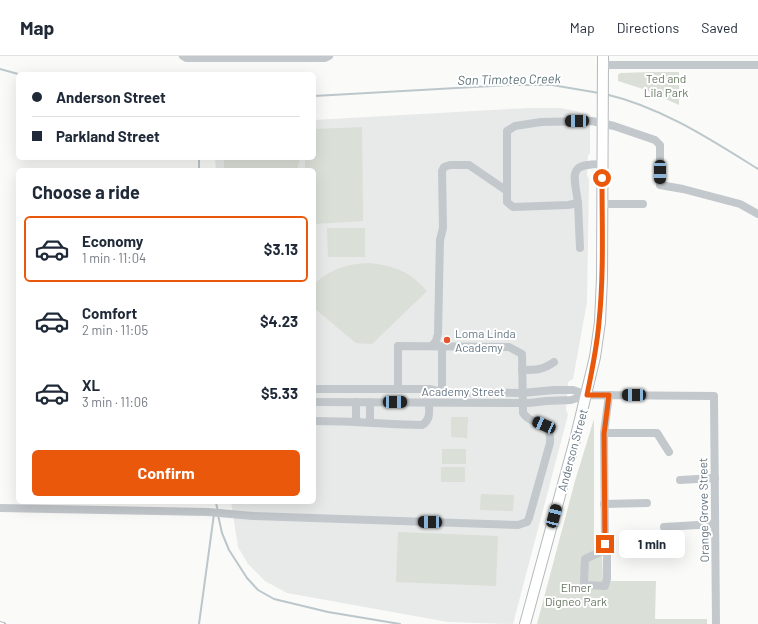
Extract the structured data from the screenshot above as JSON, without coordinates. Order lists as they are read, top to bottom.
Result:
{
  "streets": {
    "main road": ["Anderson Street"],
    "street": ["Academy Street", "Orange Grove Street"]
  },
  "crossings": [
    ["Academy Street", "Anderson Street"],
    ["Academy Street", "Orange Grove Street"]
  ],
  "water": ["San Timoteo Creek"],
  "parks": ["Ted and Lila Park", "Elmer Digneo Park"],
  "places": ["Loma Linda Academy"],
  "page": {
    "header": "Map",
    "nav": ["Map", "Directions", "Saved"],
    "banner": ["Anderson Street", "Parkland Street"],
    "heading": "Choose a ride",
    "list": [
      {
        "name": "Economy",
        "note": "1 min · 11:04",
        "value": "$3.13"
      },
      {
        "name": "Comfort",
        "note": "2 min · 11:05",
        "value": "$4.23"
      },
      {
        "name": "XL",
        "note": "3 min · 11:06",
        "value": "$5.33"
      }
    ],
    "buttons": "Confirm",
    "bubble": "1 min"
  }
}
